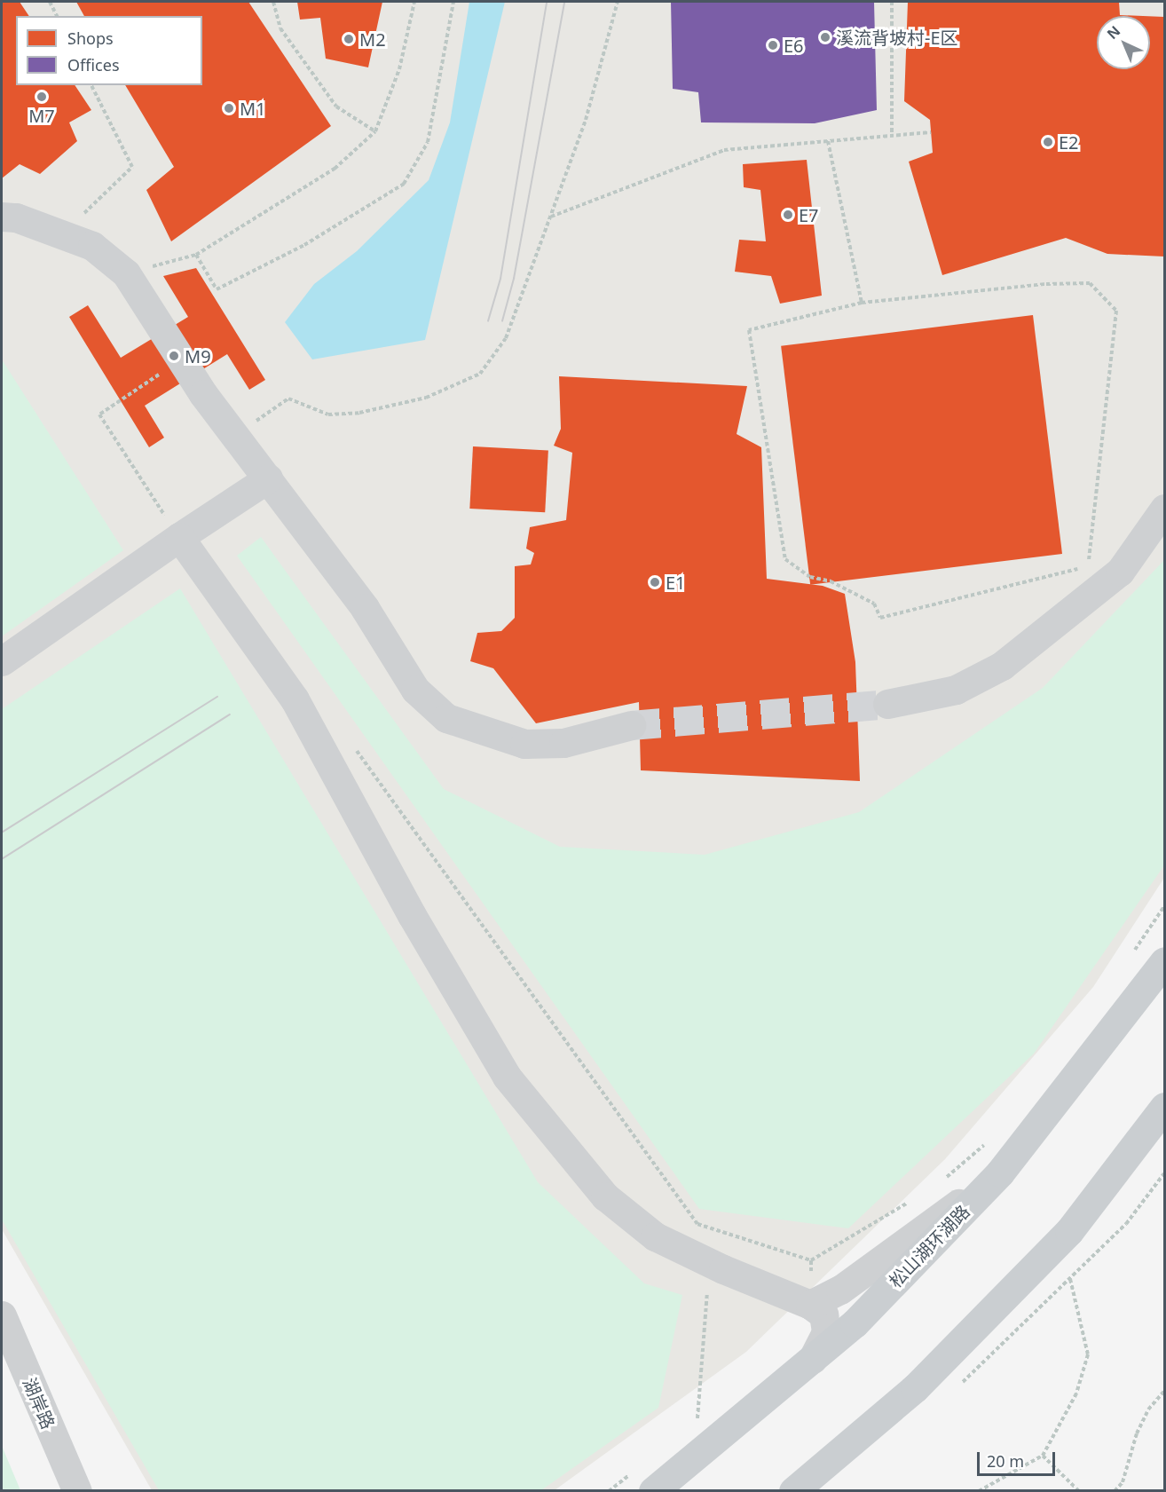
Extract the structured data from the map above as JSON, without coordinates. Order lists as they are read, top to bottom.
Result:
{
  "streets": {
    "main road": ["松山湖环湖路"],
    "street": ["湖岸路"]
  },
  "places": [
    "溪流背坡村-E区",
    "M2",
    "E6",
    "M7",
    "M1",
    "E2",
    "E7",
    "M9",
    "E1"
  ],
  "legend": ["Shops", "Offices"],
  "scale_bar": "20 m",
  "north": "top left"
}
